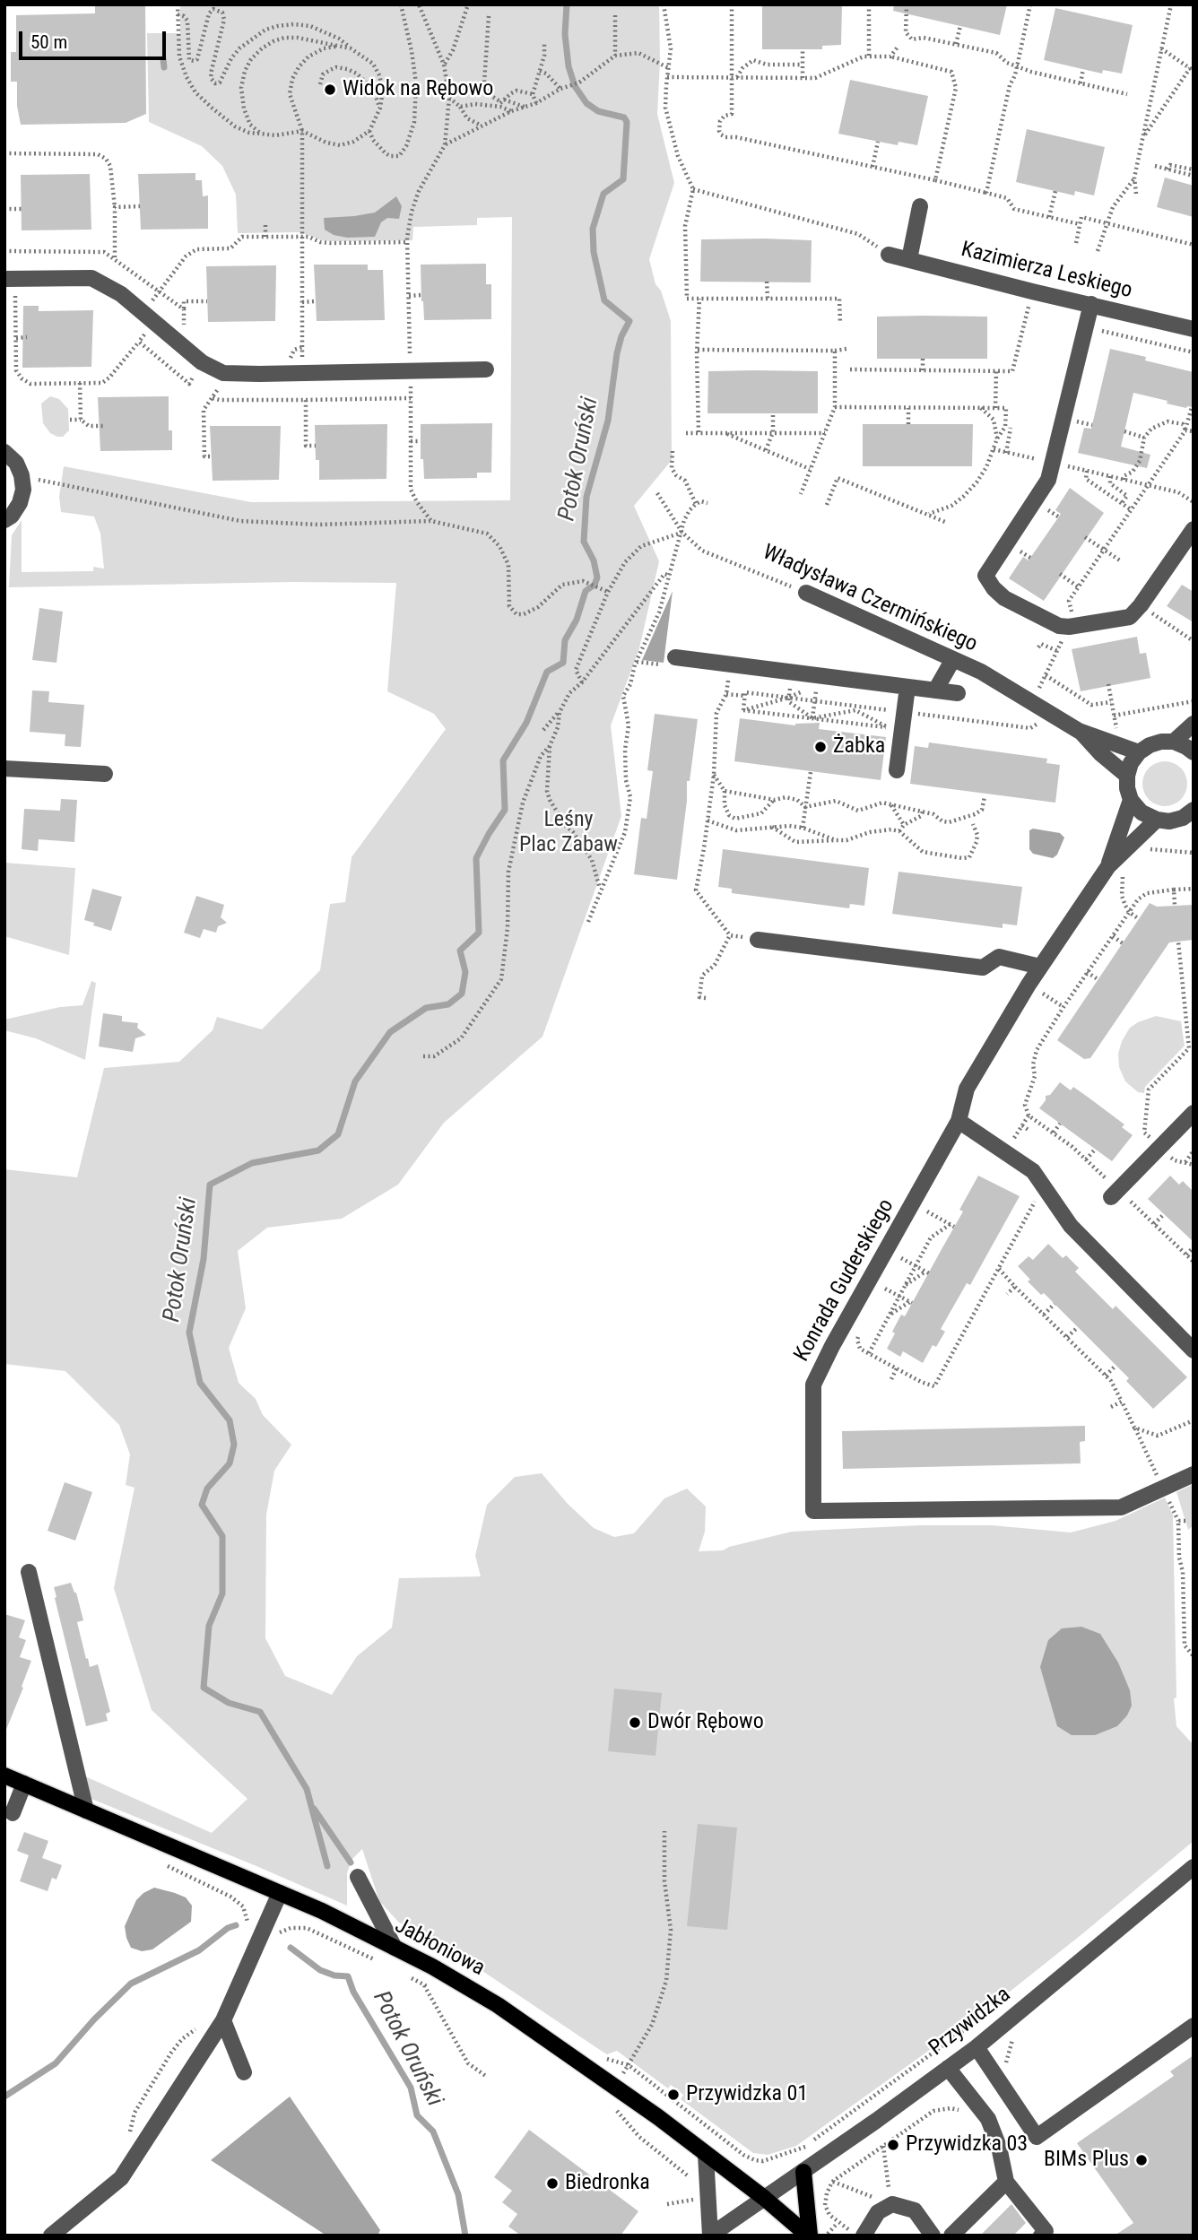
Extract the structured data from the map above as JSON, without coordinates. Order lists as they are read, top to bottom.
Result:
{
  "streets": {
    "main road": ["Jabłoniowa"],
    "street": [
      "Kazimierza Leskiego",
      "Władysława Czermińskiego",
      "Konrada Guderskiego",
      "Przywidzka"
    ]
  },
  "crossings": [
    ["Jabłoniowa", "Przywidzka"]
  ],
  "water": ["Potok Oruński"],
  "parks": ["Leśny Plac Zabaw"],
  "places": [
    "Widok na Rębowo",
    "Żabka",
    "Dwór Rębowo",
    "Przywidzka 01",
    "Przywidzka 03",
    "BIMs Plus",
    "Biedronka"
  ],
  "scale_bar": "50 m"
}
